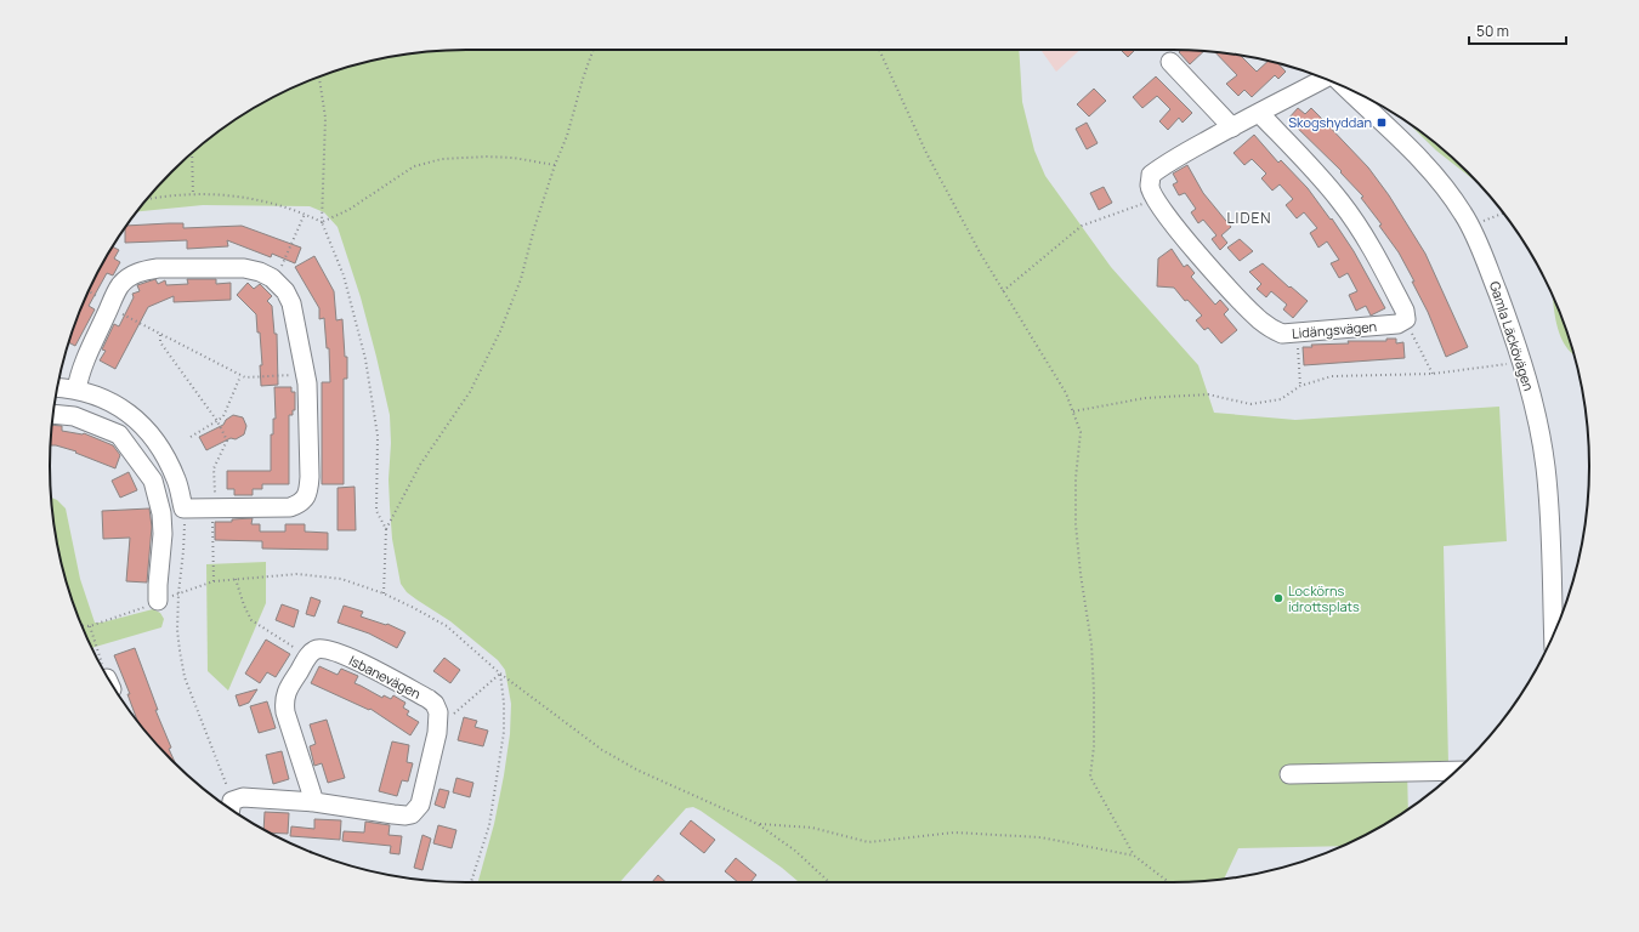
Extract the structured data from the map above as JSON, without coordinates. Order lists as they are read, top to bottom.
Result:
{
  "streets": {
    "street": ["Lidängsvägen", "Gamla Läckövägen", "Isbanevägen"]
  },
  "districts": ["LIDEN"],
  "places": {
    "transit": ["Skogshyddan"],
    "other": ["Lockörns idrottsplats"]
  },
  "scale_bar": "50 m"
}
